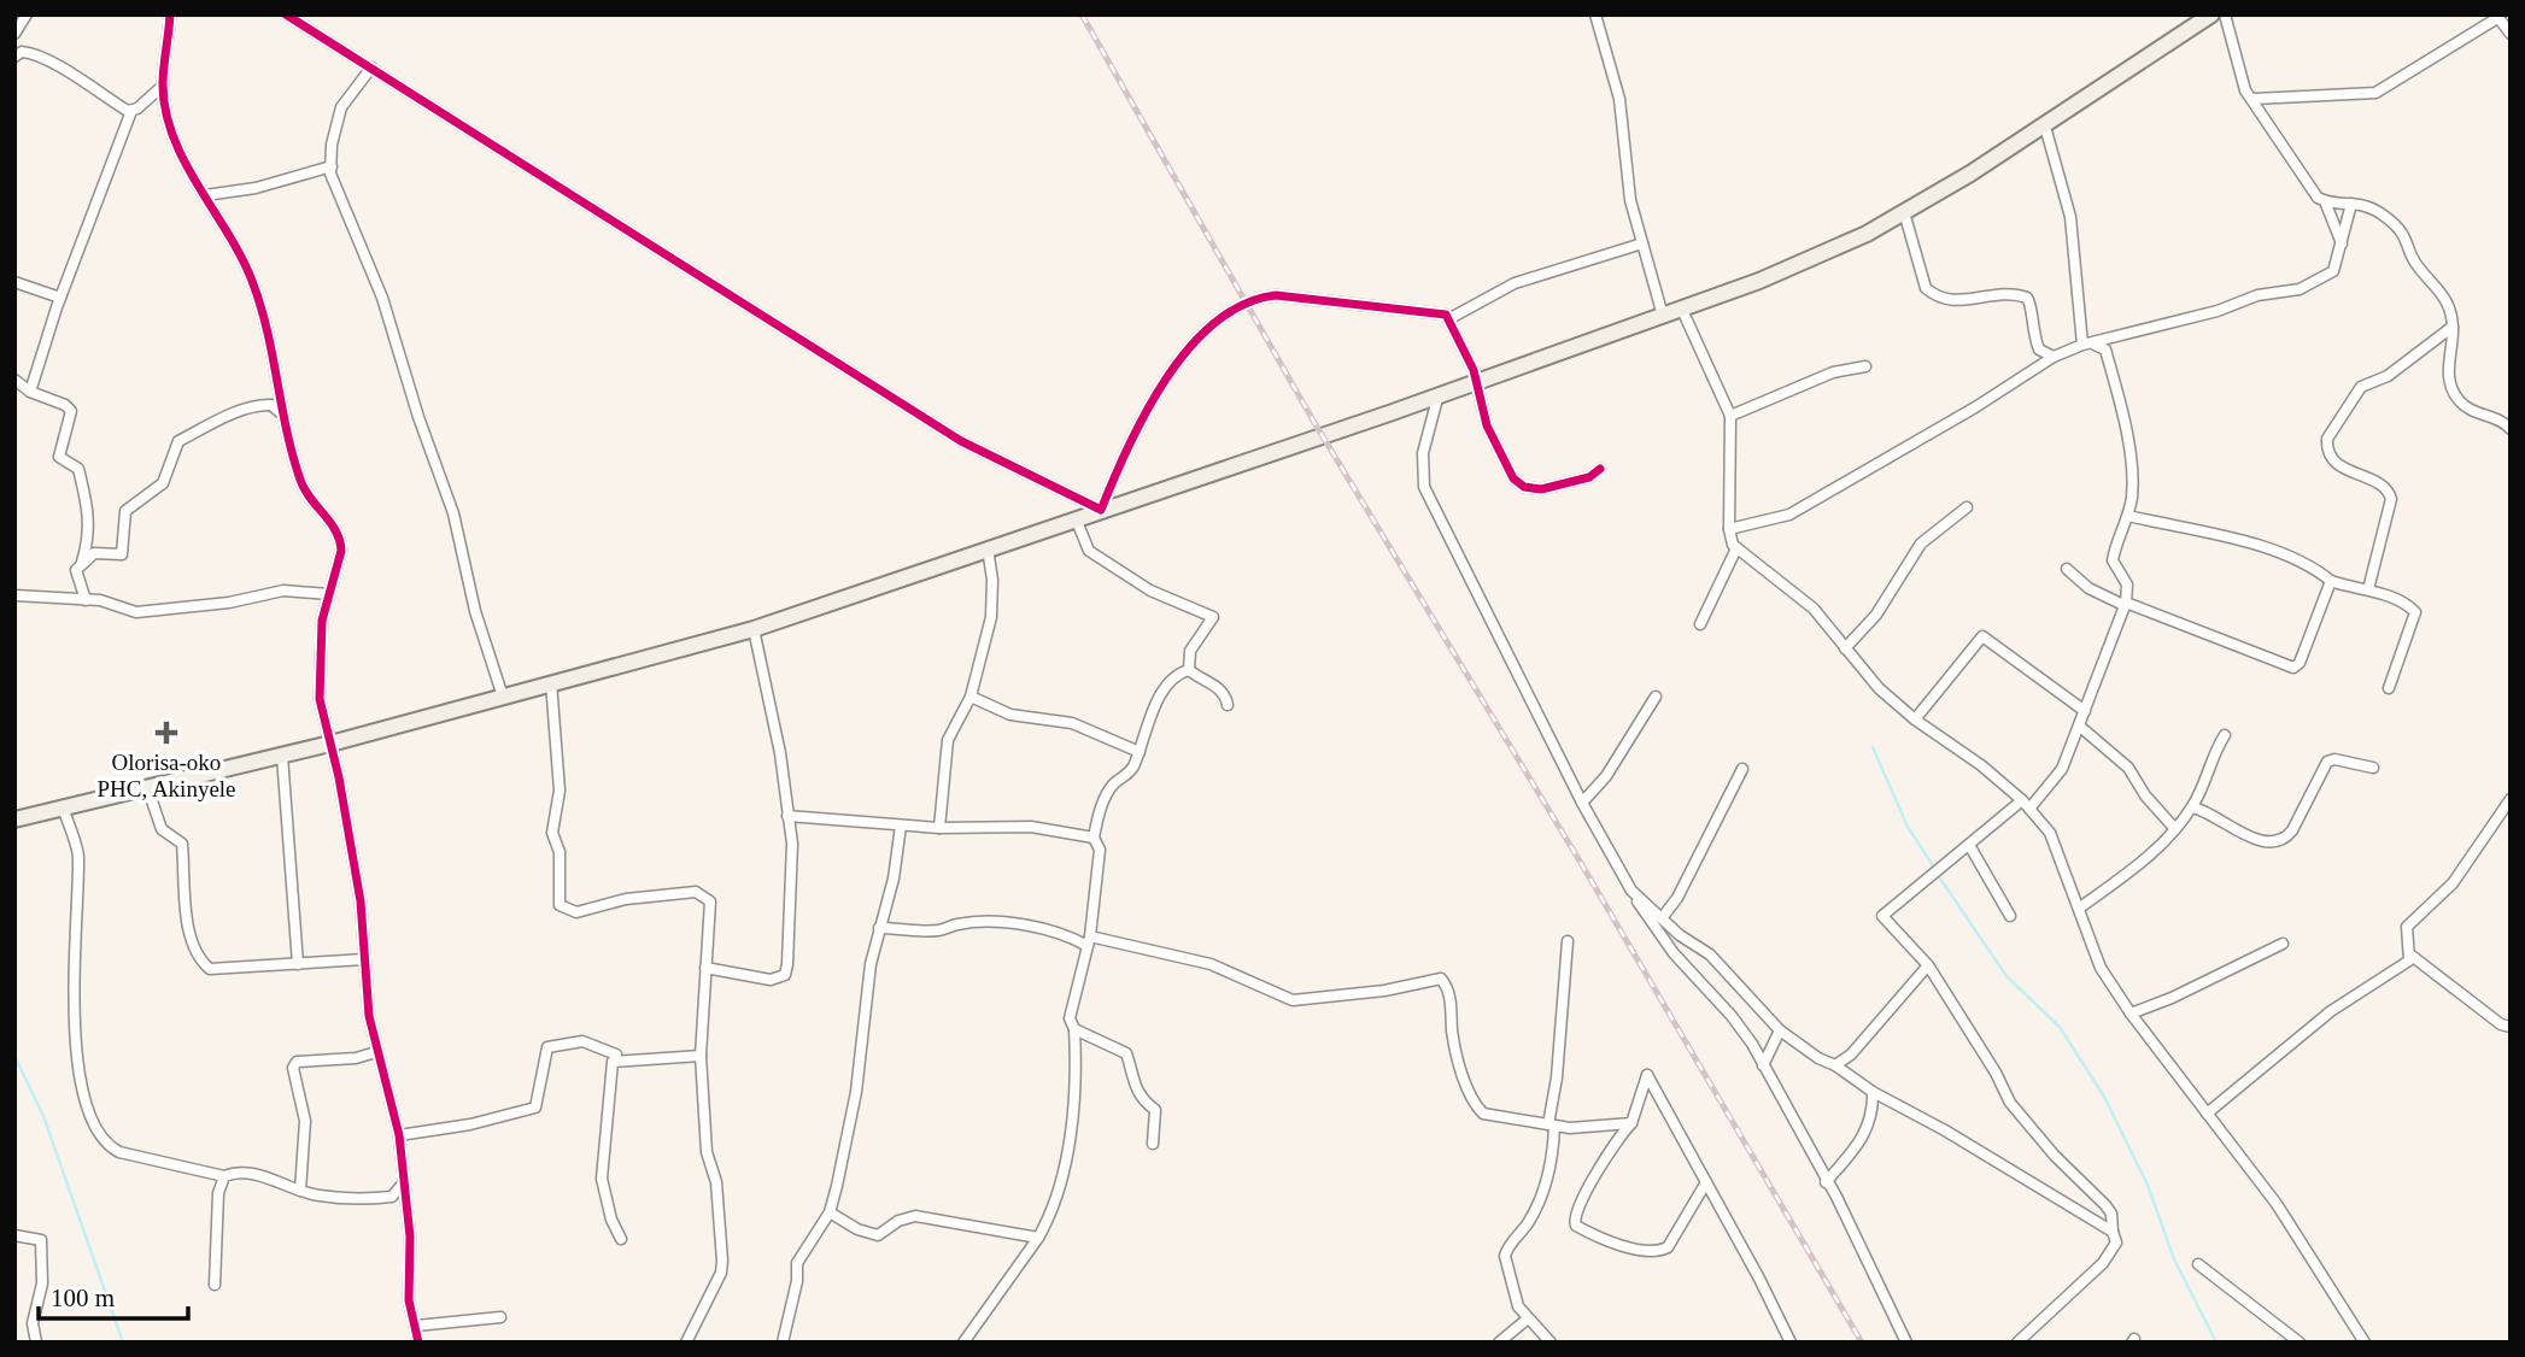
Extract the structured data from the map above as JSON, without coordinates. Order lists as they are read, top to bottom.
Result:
{
  "places": {
    "health": ["Olorisa-oko PHC, Akinyele"]
  },
  "scale_bar": "100 m"
}
